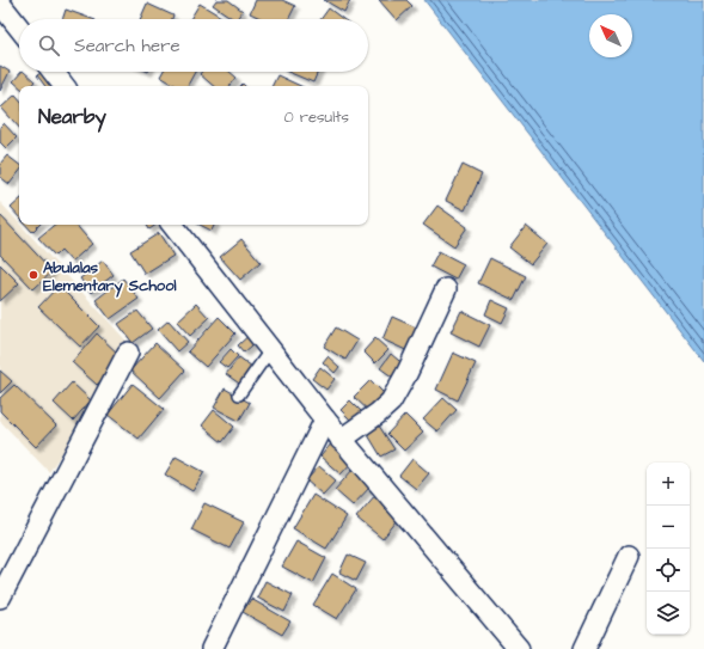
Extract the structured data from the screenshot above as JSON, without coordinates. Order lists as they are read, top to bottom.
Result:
{
  "places": ["Abulalas Elementary School"],
  "north": "top left",
  "page": {
    "search": "Search here",
    "heading": ["Nearby", "0 results"],
    "map_buttons": ["+", "−"]
  }
}
